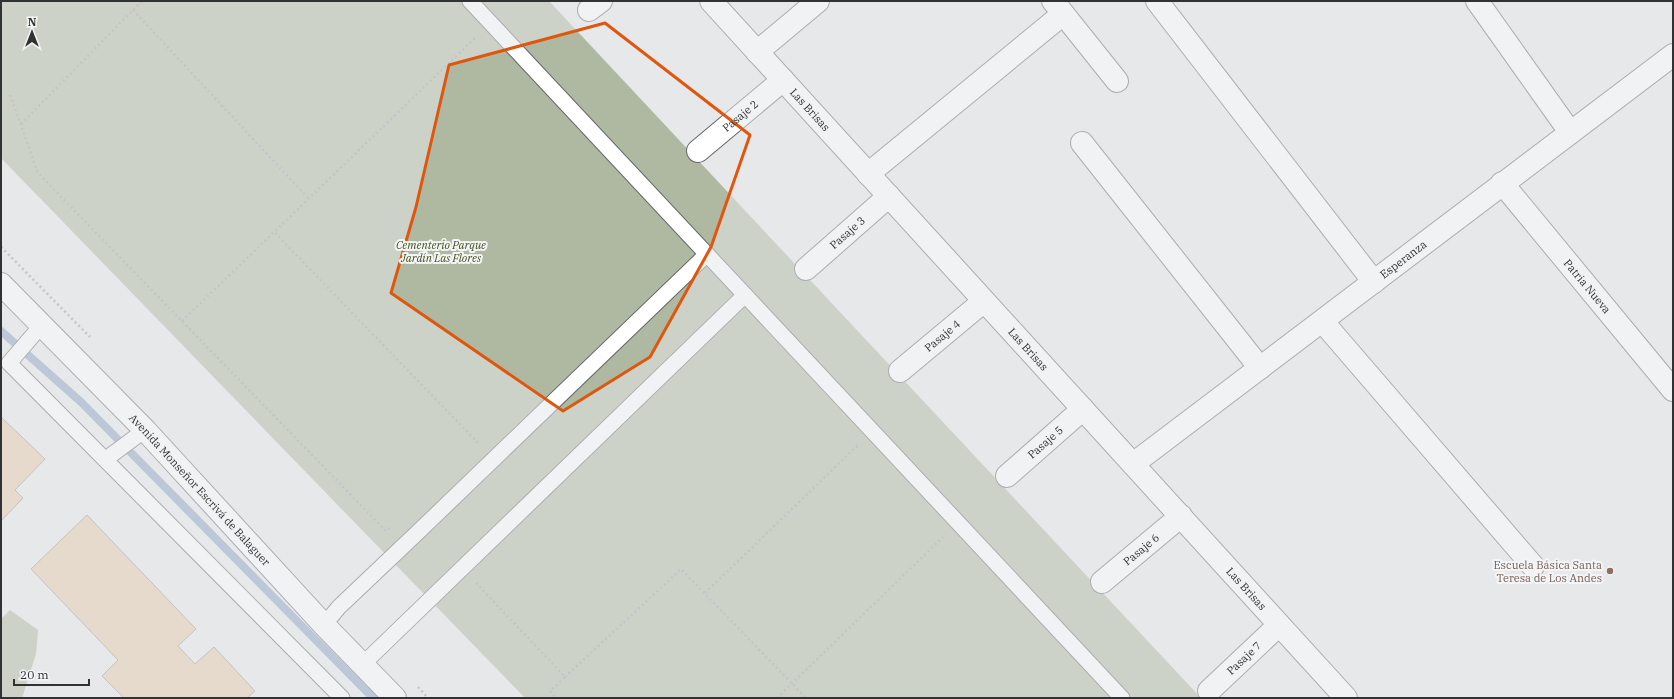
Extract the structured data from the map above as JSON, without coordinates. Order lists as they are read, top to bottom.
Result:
{
  "streets": {
    "street": [
      "Las Brisas",
      "Pasaje 2",
      "Pasaje 3",
      "Esperanza",
      "Patria Nueva",
      "Pasaje 4",
      "Pasaje 5",
      "Avenida Monseñor Escrivá de Balaguer",
      "Pasaje 6",
      "Pasaje 7"
    ]
  },
  "crossings": [
    ["Las Brisas", "Pasaje 2"],
    ["Las Brisas", "Pasaje 3"],
    ["Las Brisas", "Esperanza"],
    ["Las Brisas", "Pasaje 4"],
    ["Las Brisas", "Pasaje 5"],
    ["Las Brisas", "Pasaje 6"],
    ["Las Brisas", "Pasaje 7"],
    ["Esperanza", "Patria Nueva"]
  ],
  "parks": ["Cementerio Parque Jardín Las Flores"],
  "places": ["Escuela Básica Santa Teresa de Los Andes"],
  "scale_bar": "20 m",
  "north": "top"
}
